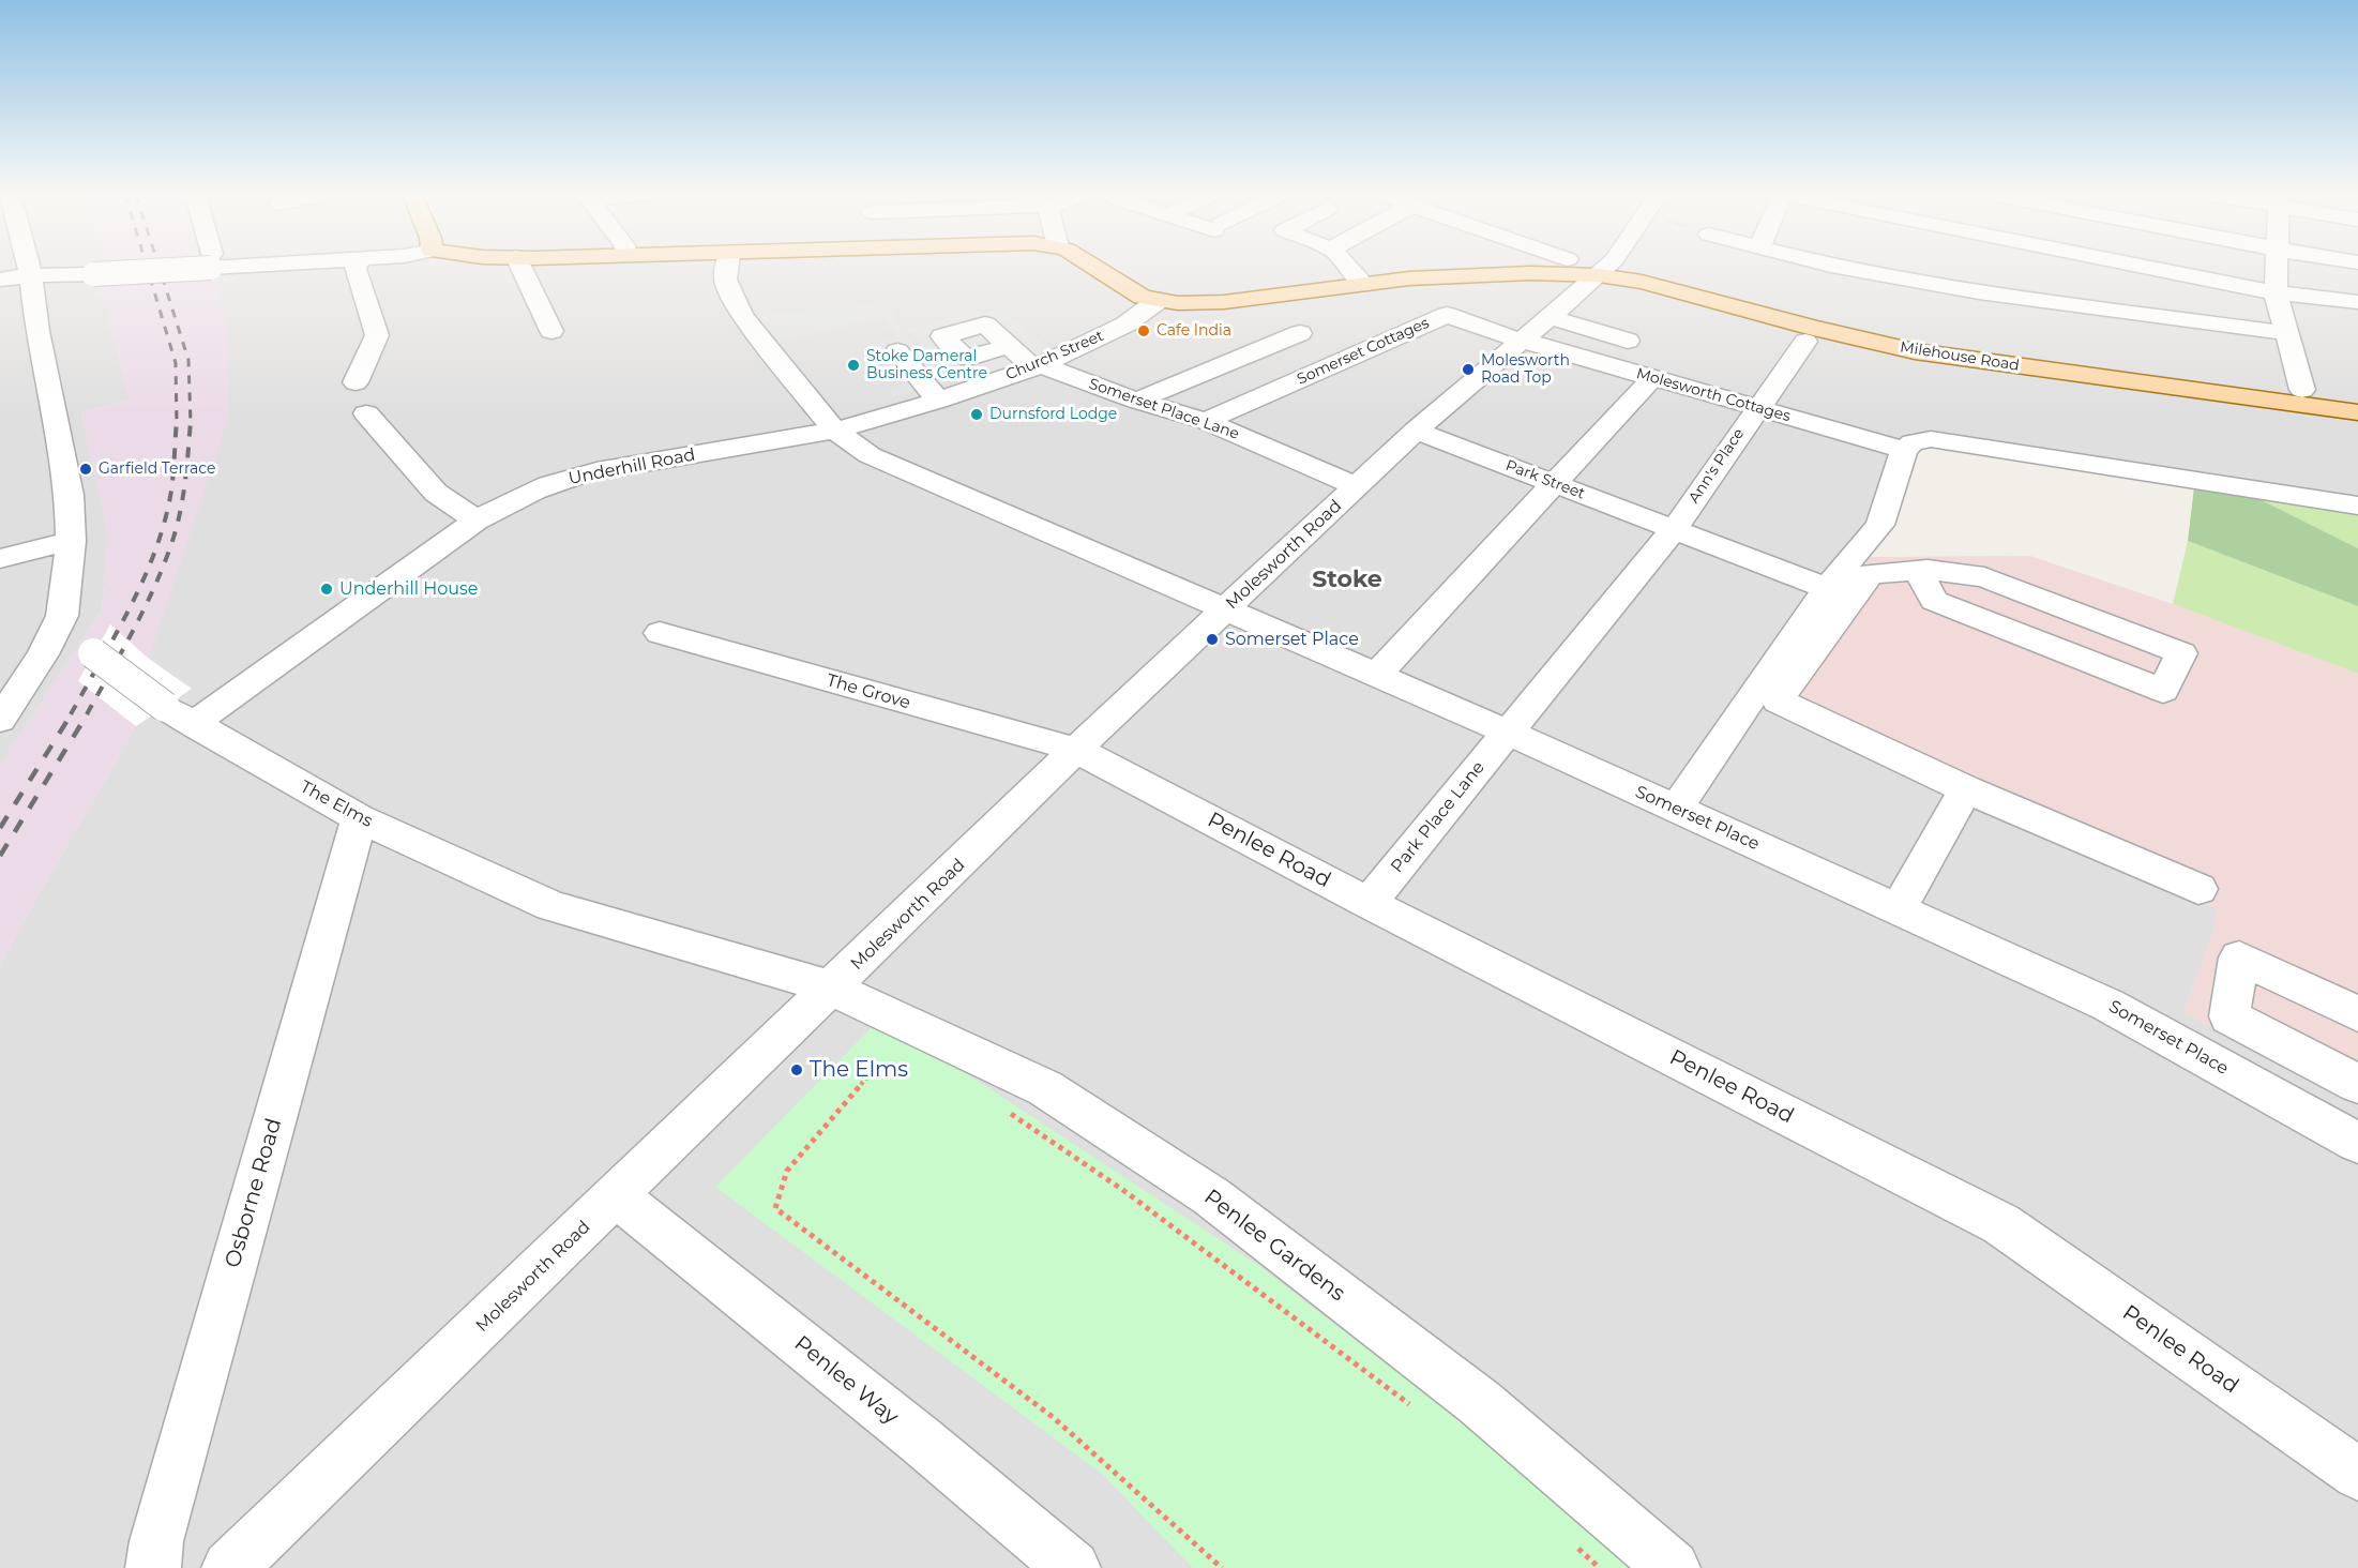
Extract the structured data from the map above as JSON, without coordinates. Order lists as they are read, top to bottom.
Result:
{
  "streets": {
    "main road": ["Milehouse Road"],
    "street": [
      "Somerset Cottages",
      "Church Street",
      "Molesworth Cottages",
      "Somerset Place Lane",
      "Ann's Place",
      "Underhill Road",
      "Park Street",
      "Molesworth Road",
      "The Grove",
      "The Elms",
      "Park Place Lane",
      "Somerset Place",
      "Penlee Road",
      "Osborne Road",
      "Penlee Gardens",
      "Penlee Way"
    ]
  },
  "crossings": [
    ["Somerset Cottages", "Molesworth Cottages"],
    ["Somerset Cottages", "Somerset Place Lane"],
    ["Somerset Cottages", "Molesworth Road"],
    ["Church Street", "Milehouse Road"],
    ["Church Street", "Somerset Place Lane"],
    ["Church Street", "Underhill Road"],
    ["Church Street", "Somerset Place"],
    ["Milehouse Road", "Molesworth Road"],
    ["Molesworth Cottages", "Ann's Place"],
    ["Molesworth Cottages", "Molesworth Road"],
    ["Somerset Place Lane", "Molesworth Road"],
    ["Ann's Place", "Park Street"],
    ["Underhill Road", "The Elms"],
    ["Underhill Road", "Somerset Place"],
    ["Park Street", "Molesworth Road"],
    ["Molesworth Road", "The Grove"],
    ["Molesworth Road", "The Elms"],
    ["Molesworth Road", "Somerset Place"],
    ["Molesworth Road", "Penlee Road"],
    ["Molesworth Road", "Penlee Gardens"],
    ["Molesworth Road", "Penlee Way"],
    ["The Grove", "Penlee Road"],
    ["The Elms", "Osborne Road"],
    ["The Elms", "Penlee Gardens"],
    ["Park Place Lane", "Somerset Place"],
    ["Park Place Lane", "Penlee Road"]
  ],
  "districts": ["Stoke"],
  "places": [
    "Cafe India",
    "Stoke Dameral Business Centre",
    "Molesworth Road Top",
    "Durnsford Lodge",
    "Garfield Terrace",
    "Underhill House",
    "Somerset Place",
    "The Elms"
  ]
}
